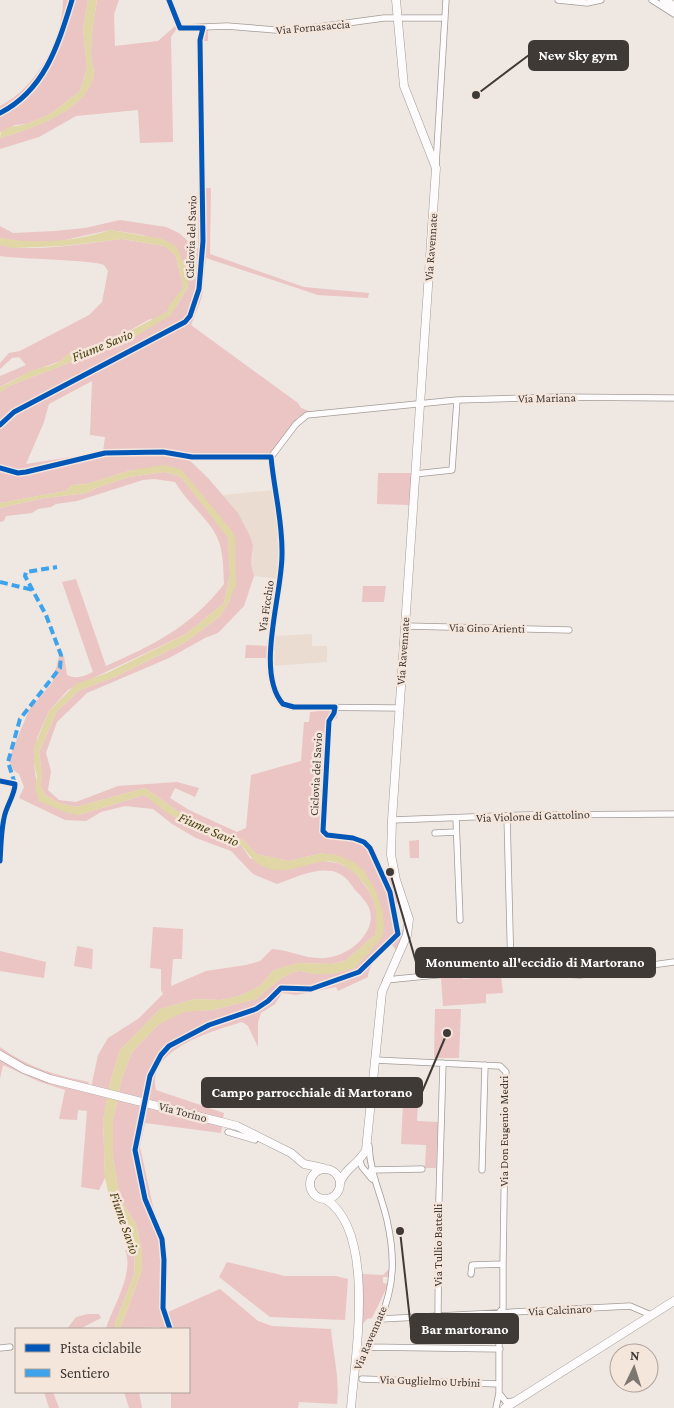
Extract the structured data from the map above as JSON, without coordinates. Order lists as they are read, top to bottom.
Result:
{
  "streets": {
    "main road": ["Via Ravennate", "Via Torino"],
    "street": [
      "Via Fornasaccia",
      "Via Mariana",
      "Via Ficchio",
      "Via Gino Arienti",
      "Via Violone di Gattolino",
      "Via Don Eugenio Medri",
      "Via Tullio Battelli",
      "Via Calcinaro",
      "Via Guglielmo Urbini"
    ],
    "cycle path": ["Ciclovia del Savio"]
  },
  "crossings": [
    ["Via Fornasaccia", "Via Ravennate"],
    ["Via Ravennate", "Via Mariana"],
    ["Via Ravennate", "Via Ficchio"],
    ["Via Ravennate", "Via Gino Arienti"],
    ["Via Ravennate", "Via Violone di Gattolino"],
    ["Via Ravennate", "Via Torino"],
    ["Via Ravennate", "Via Don Eugenio Medri"],
    ["Via Ravennate", "Via Calcinaro"],
    ["Via Ravennate", "Via Guglielmo Urbini"],
    ["Via Mariana", "Via Ficchio"],
    ["Via Don Eugenio Medri", "Via Tullio Battelli"],
    ["Via Don Eugenio Medri", "Via Calcinaro"],
    ["Via Don Eugenio Medri", "Via Guglielmo Urbini"],
    ["Via Tullio Battelli", "Via Calcinaro"]
  ],
  "water": ["Fiume Savio"],
  "places": [
    "New Sky gym",
    "Monumento all'eccidio di Martorano",
    "Campo parrocchiale di Martorano",
    "Bar martorano"
  ],
  "legend": ["Pista ciclabile", "Sentiero"],
  "north": "top"
}
